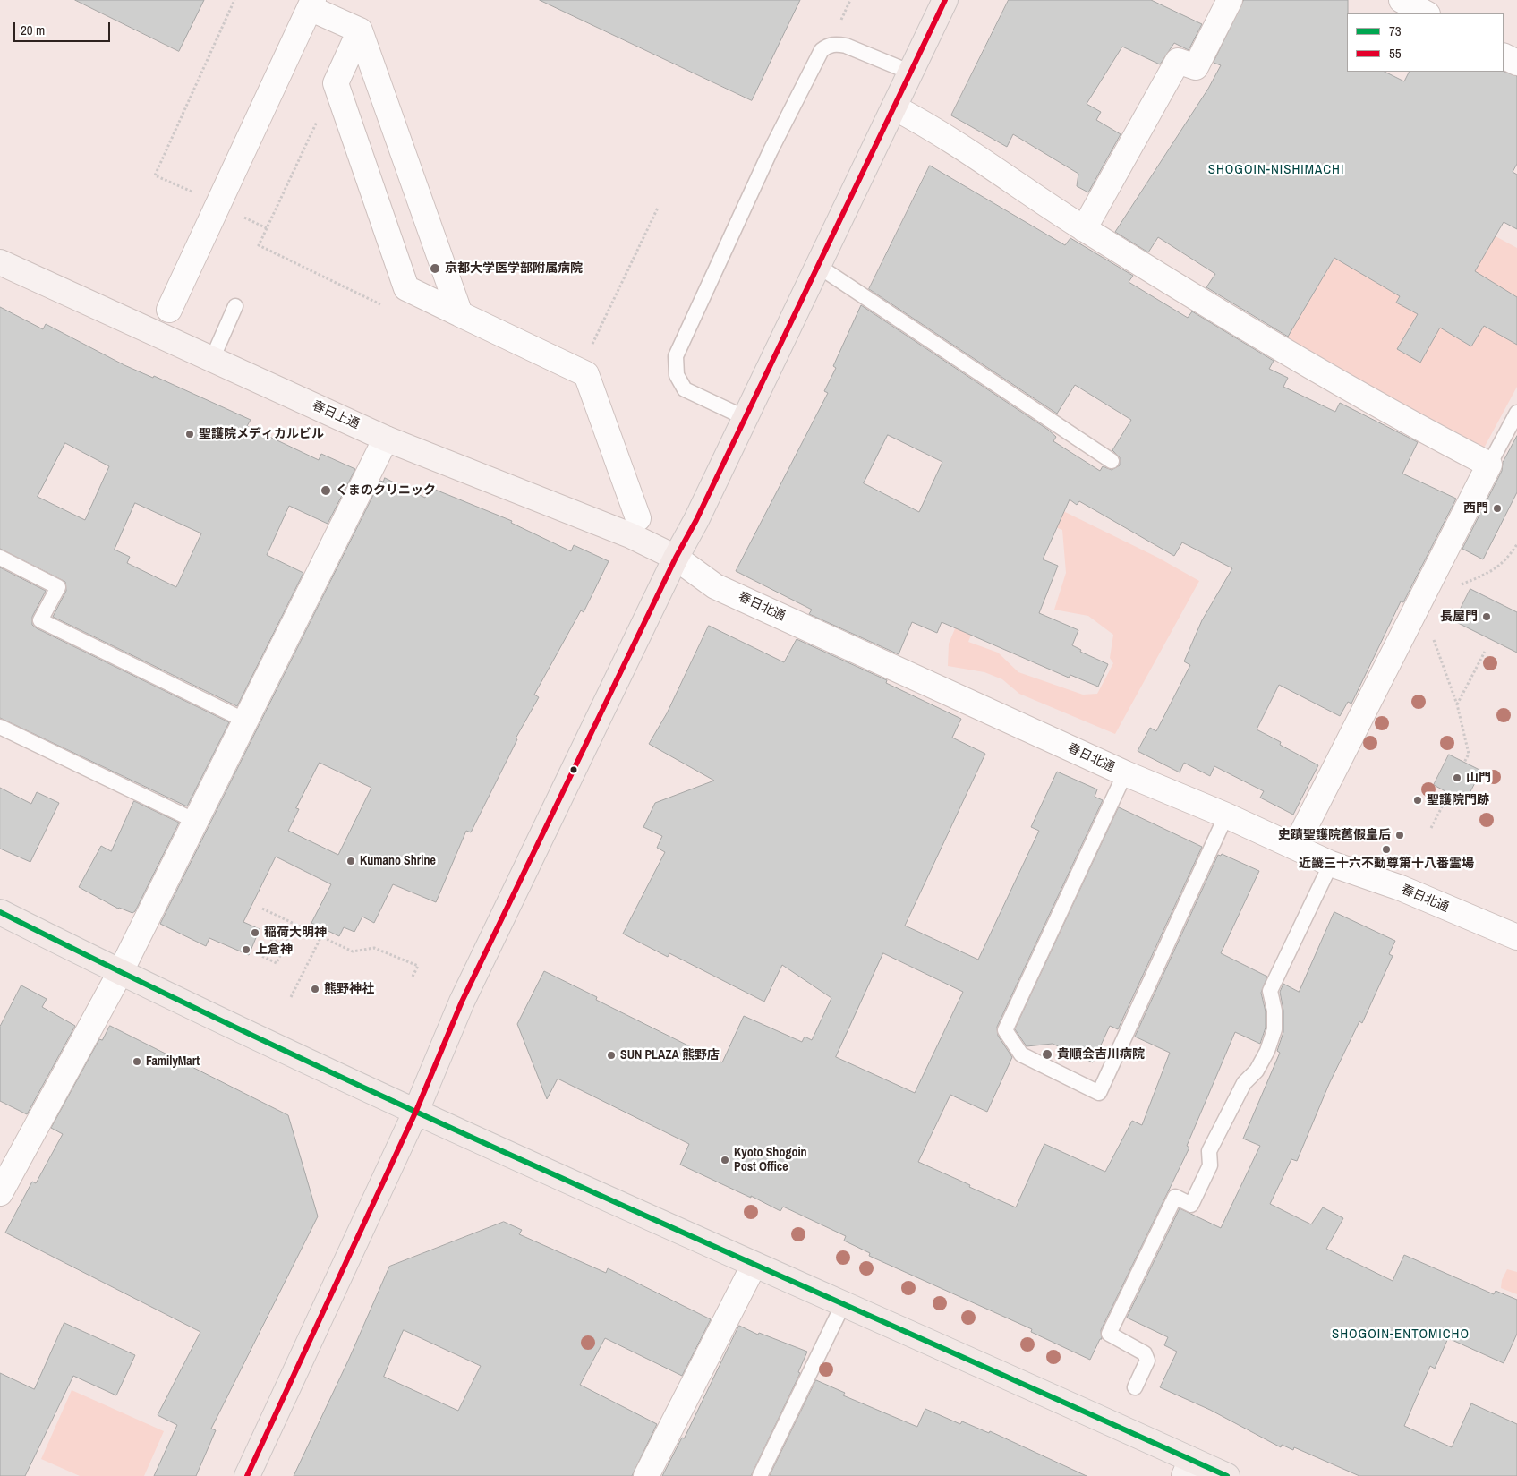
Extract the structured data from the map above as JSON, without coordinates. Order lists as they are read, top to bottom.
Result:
{
  "streets": {
    "street": ["春日上通", "春日北通"]
  },
  "crossings": [
    ["春日上通", "春日北通"]
  ],
  "districts": ["SHOGOIN-NISHIMACHI", "SHOGOIN-ENTOMICHO"],
  "places": [
    "京都大学医学部附属病院",
    "聖護院メディカルビル",
    "くまのクリニック",
    "西門",
    "長屋門",
    "山門",
    "聖護院門跡",
    "史蹟聖護院舊假皇后",
    "近畿三十六不動尊第十八番霊場",
    "Kumano Shrine",
    "稲荷大明神",
    "上倉神",
    "熊野神社",
    "貴順会吉川病院",
    "SUN PLAZA 熊野店",
    "FamilyMart",
    "Kyoto Shogoin Post Office"
  ],
  "lines": ["transit line 55", "transit line 73"],
  "legend": ["73", "55"],
  "scale_bar": "20 m"
}
